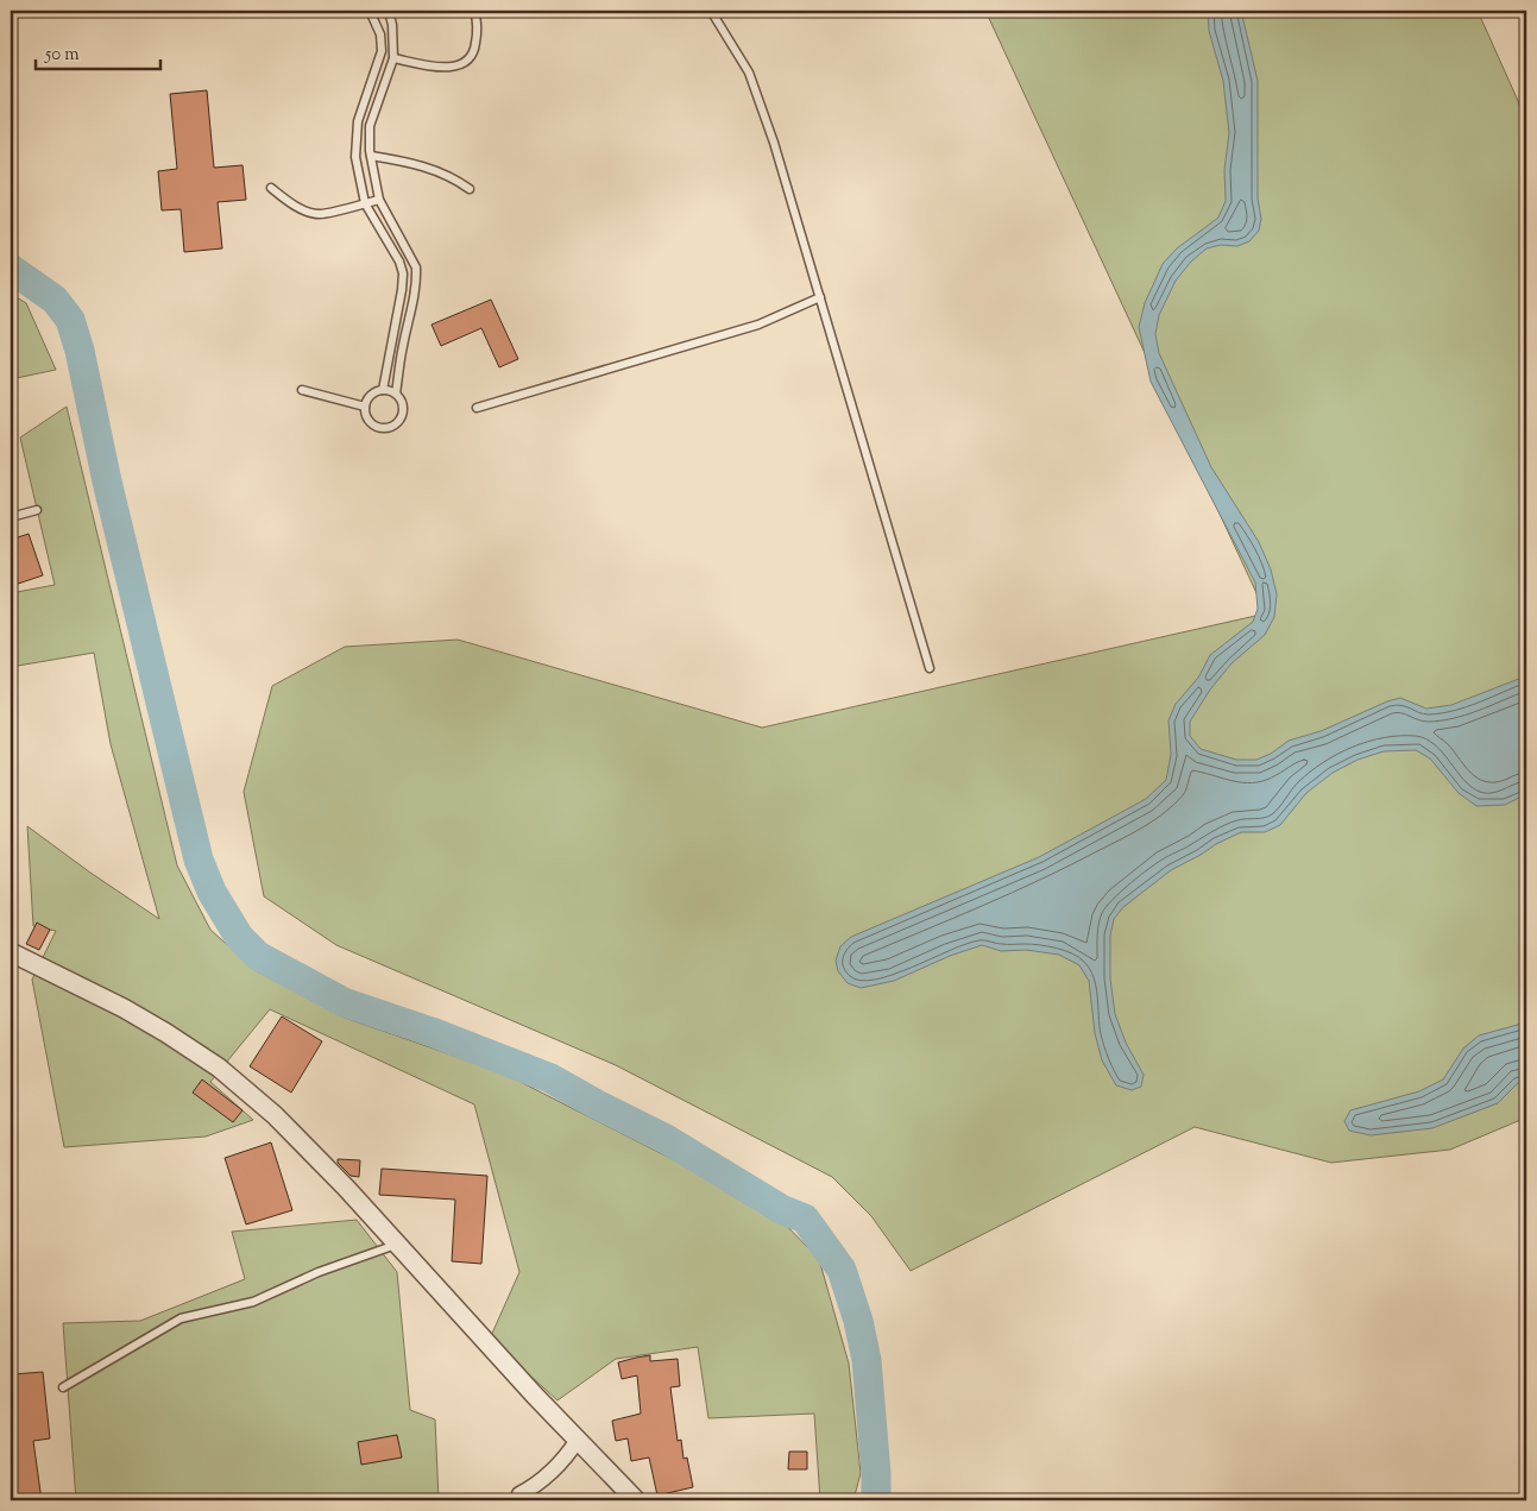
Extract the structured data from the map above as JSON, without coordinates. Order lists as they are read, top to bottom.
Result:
{
  "scale_bar": "50 m"
}
